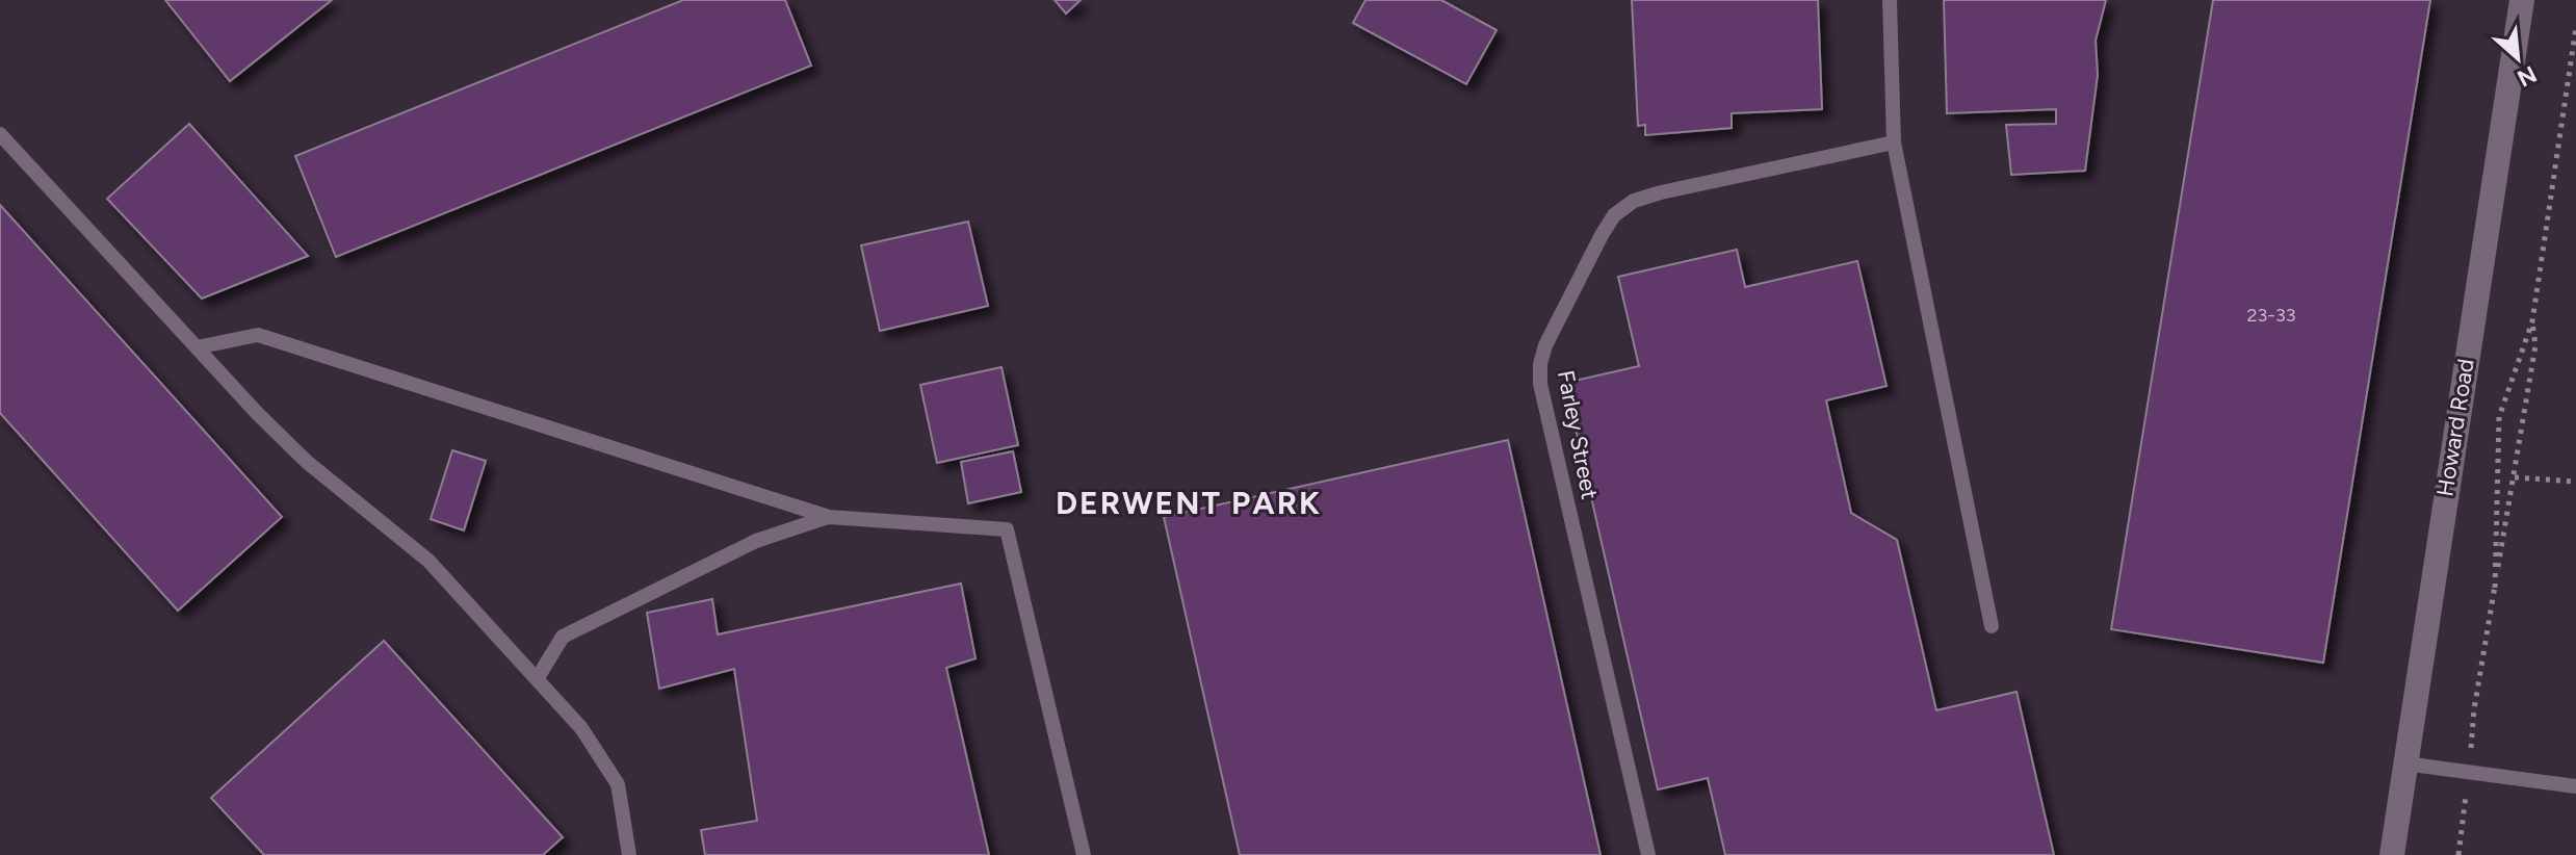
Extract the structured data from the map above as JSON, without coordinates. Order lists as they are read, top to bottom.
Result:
{
  "streets": {
    "street": ["Howard Road"],
    "lane": ["Farley Street"]
  },
  "districts": ["DERWENT PARK"],
  "house_numbers": ["23-33"],
  "north": "bottom right"
}
